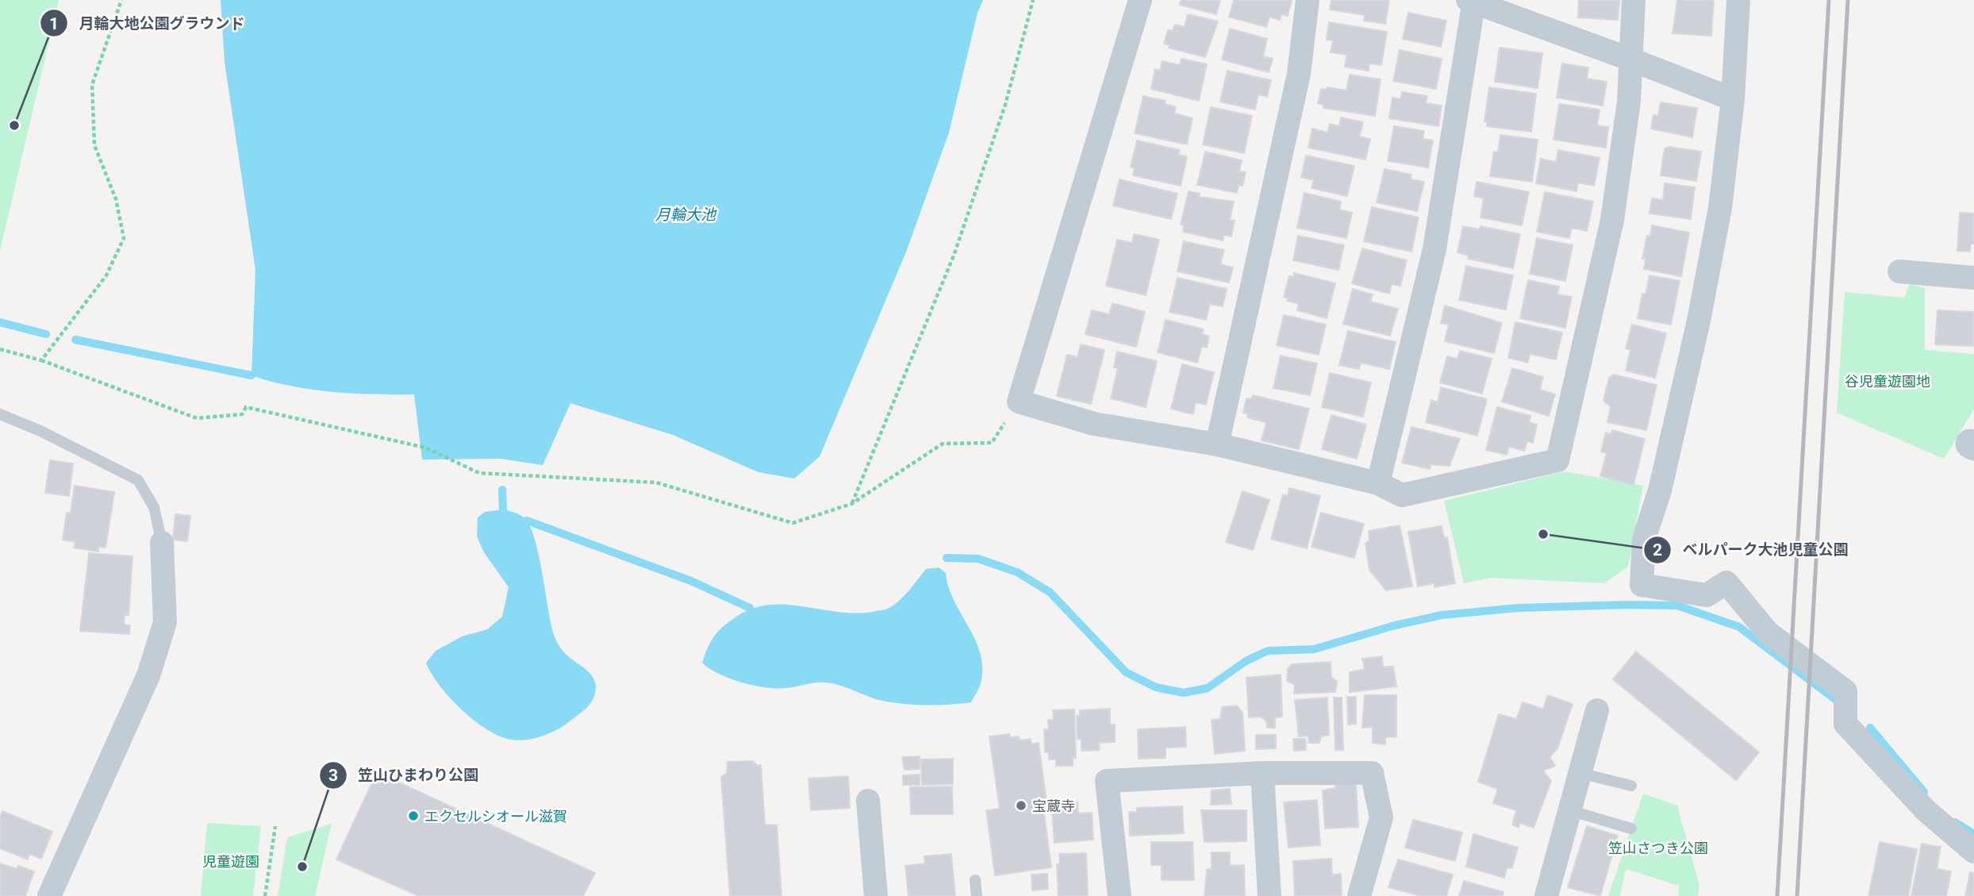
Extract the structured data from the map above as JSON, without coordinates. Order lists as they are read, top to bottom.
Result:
{
  "water": ["月輪大池"],
  "parks": ["谷児童遊園地", "笠山さつき公園", "児童遊園"],
  "places": [
    "月輪大地公園グラウンド",
    "ベルパーク大池児童公園",
    "宝蔵寺",
    "エクセルシオール滋賀",
    "笠山ひまわり公園"
  ]
}
